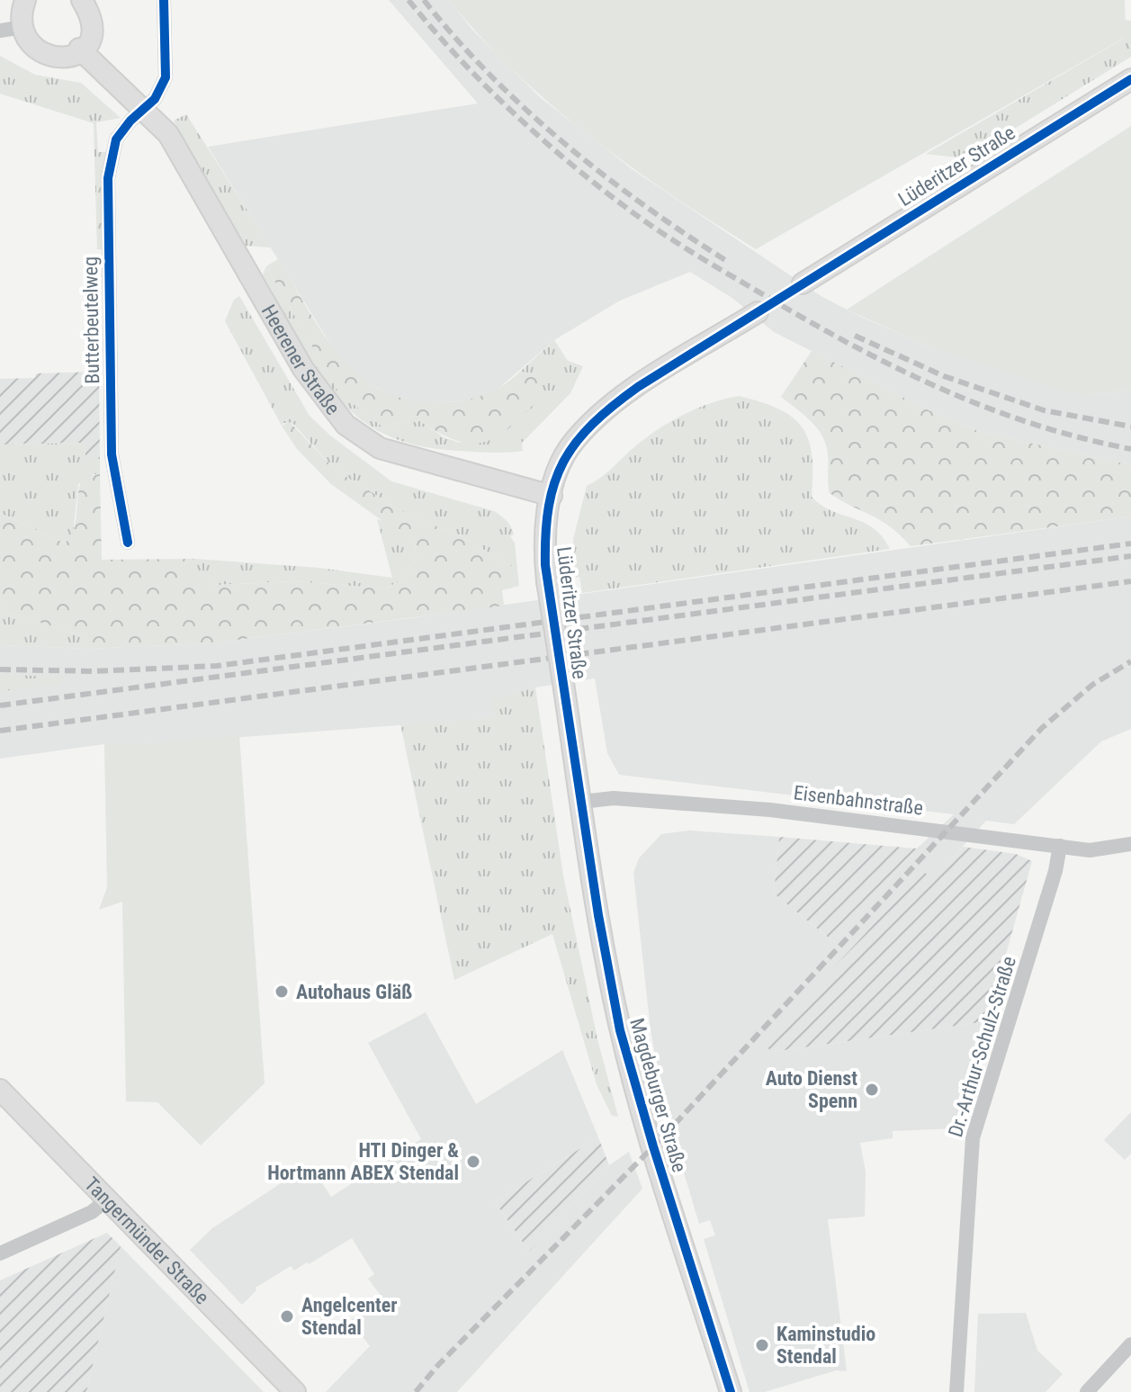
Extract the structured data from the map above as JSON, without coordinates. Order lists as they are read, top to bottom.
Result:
{
  "streets": {
    "main road": [
      "Lüderitzer Straße",
      "Heerener Straße",
      "Magdeburger Straße",
      "Tangermünder Straße"
    ],
    "street": ["Butterbeutelweg", "Eisenbahnstraße", "Dr.-Arthur-Schulz-Straße"]
  },
  "crossings": [
    ["Lüderitzer Straße", "Heerener Straße"],
    ["Lüderitzer Straße", "Eisenbahnstraße"],
    ["Lüderitzer Straße", "Magdeburger Straße"],
    ["Butterbeutelweg", "Heerener Straße"],
    ["Eisenbahnstraße", "Dr.-Arthur-Schulz-Straße"],
    ["Eisenbahnstraße", "Magdeburger Straße"]
  ],
  "places": [
    "Autohaus Gläß",
    "Auto Dienst Spenn",
    "HTI Dinger & Hortmann ABEX Stendal",
    "Angelcenter Stendal",
    "Kaminstudio Stendal"
  ]
}
